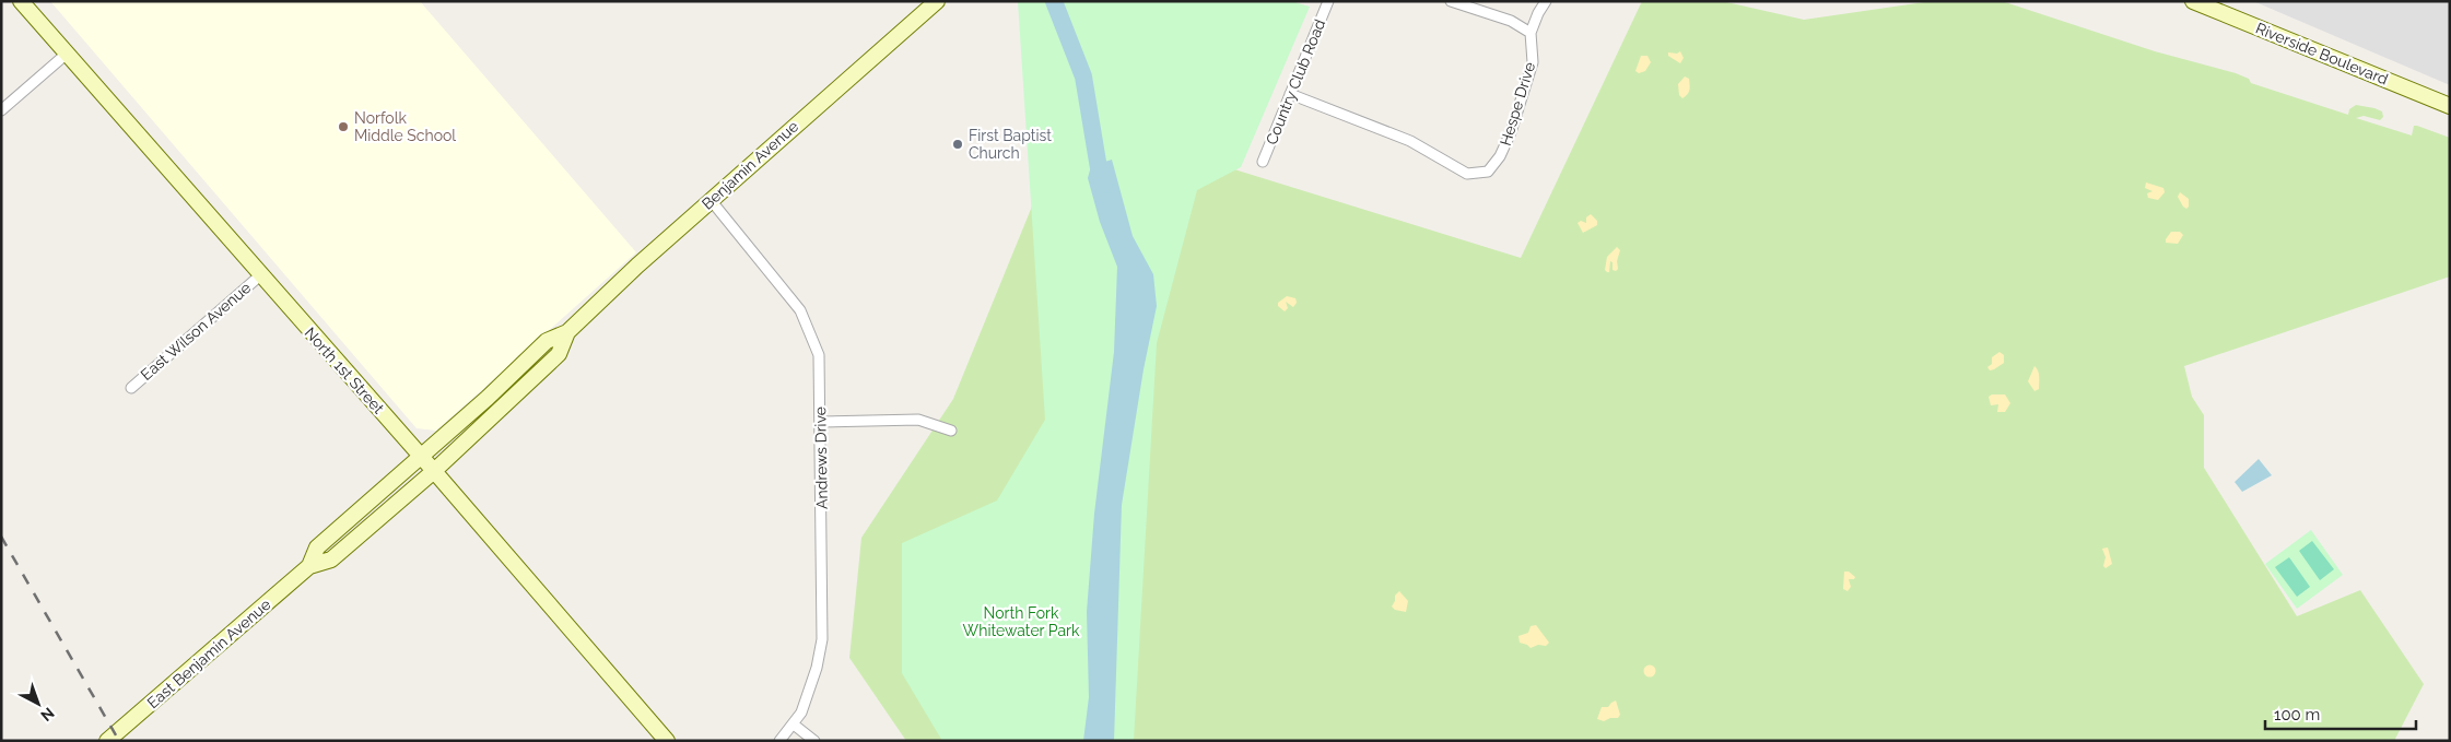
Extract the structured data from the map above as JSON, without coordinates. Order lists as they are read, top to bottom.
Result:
{
  "streets": {
    "main road": [
      "Riverside Boulevard",
      "Benjamin Avenue",
      "North 1st Street",
      "East Benjamin Avenue"
    ],
    "street": [
      "Country Club Road",
      "Hespe Drive",
      "East Wilson Avenue",
      "Andrews Drive"
    ]
  },
  "crossings": [
    ["Country Club Road", "Hespe Drive"],
    ["Benjamin Avenue", "North 1st Street"],
    ["Benjamin Avenue", "Andrews Drive"],
    ["Benjamin Avenue", "East Benjamin Avenue"],
    ["East Wilson Avenue", "North 1st Street"],
    ["North 1st Street", "East Benjamin Avenue"]
  ],
  "parks": ["North Fork Whitewater Park"],
  "places": ["Norfolk Middle School", "First Baptist Church"],
  "scale_bar": "100 m",
  "north": "bottom right"
}
